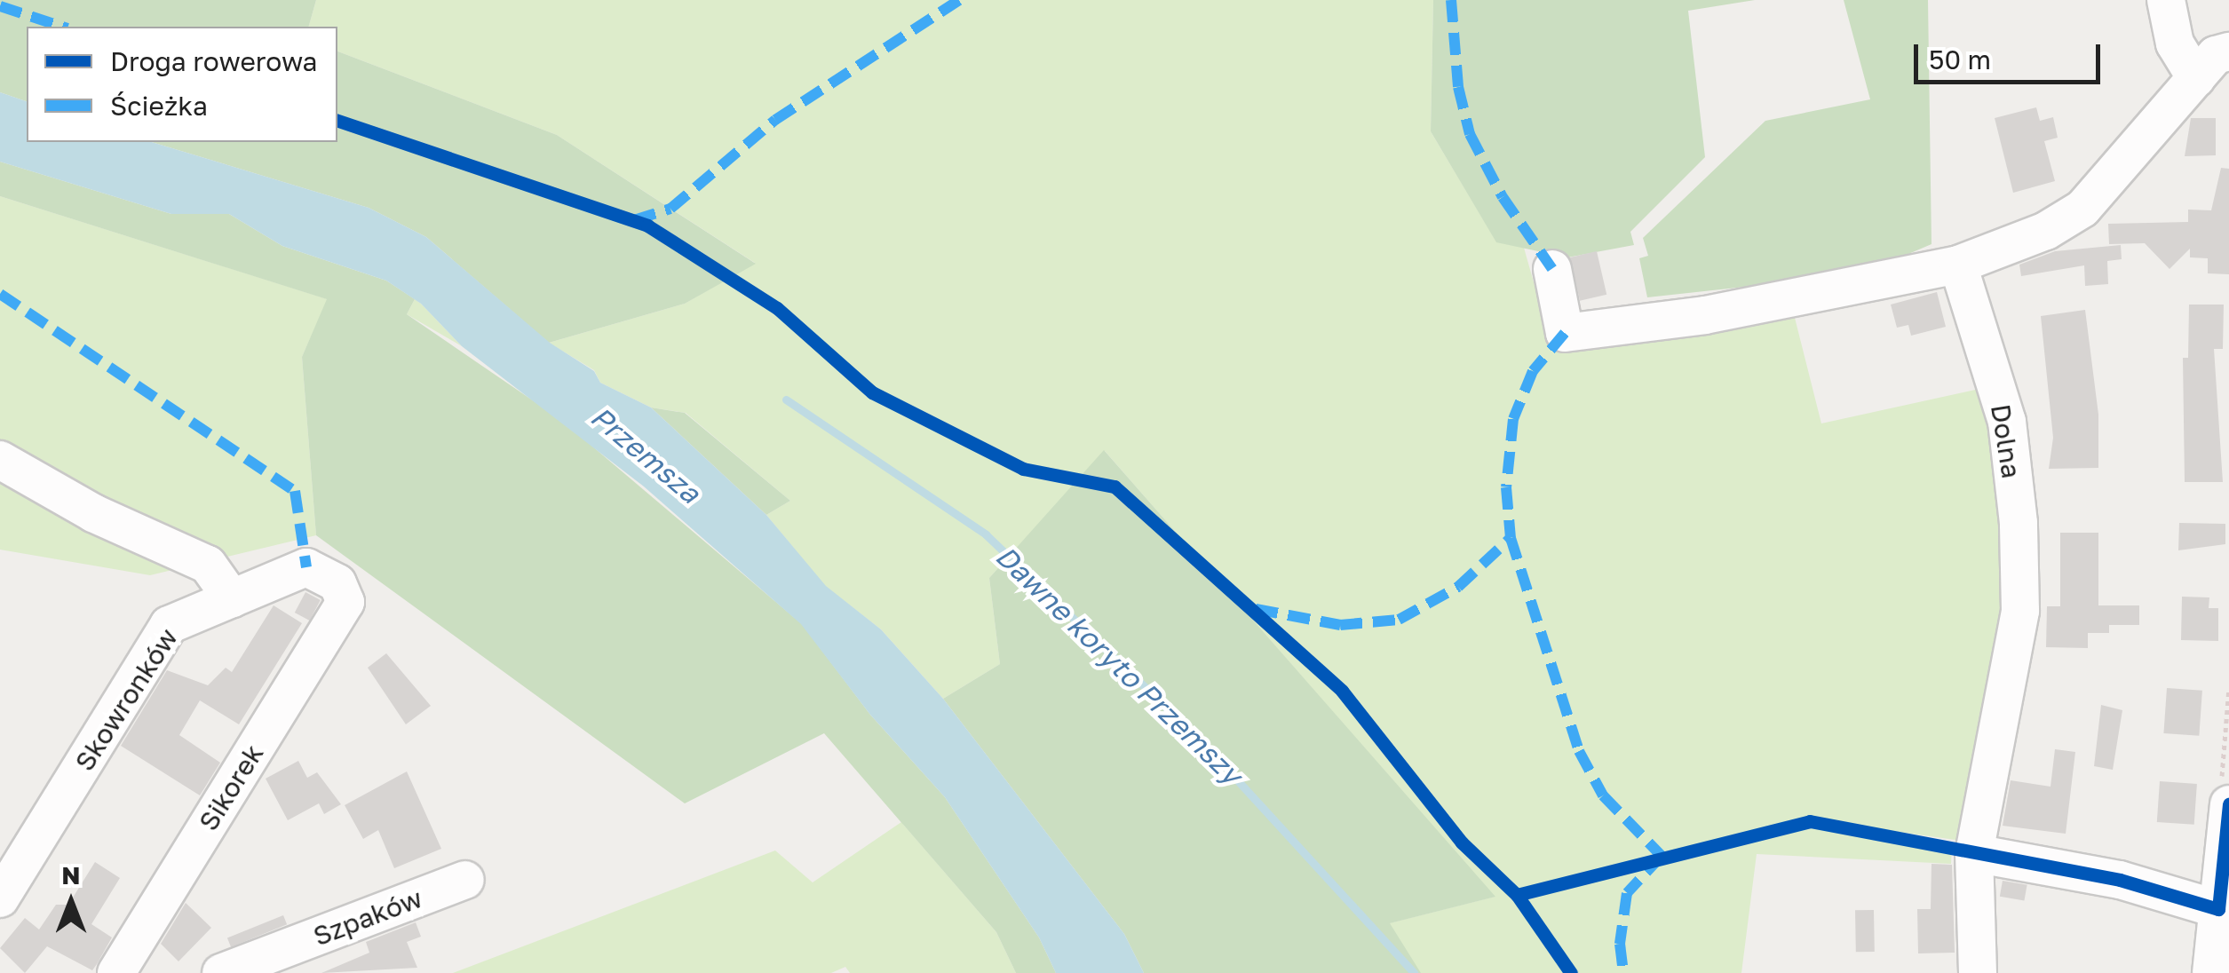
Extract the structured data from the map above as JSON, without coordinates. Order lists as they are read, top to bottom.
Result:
{
  "streets": {
    "street": [
      "Dolna",
      "Skowronków",
      "Sikorek",
      "Szpaków"
    ]
  },
  "crossings": [
    ["Skowronków", "Sikorek"]
  ],
  "water": ["Przemsza", "Dawne koryto Przemszy"],
  "legend": ["Droga rowerowa", "Ścieżka"],
  "scale_bar": "50 m",
  "north": "top"
}
